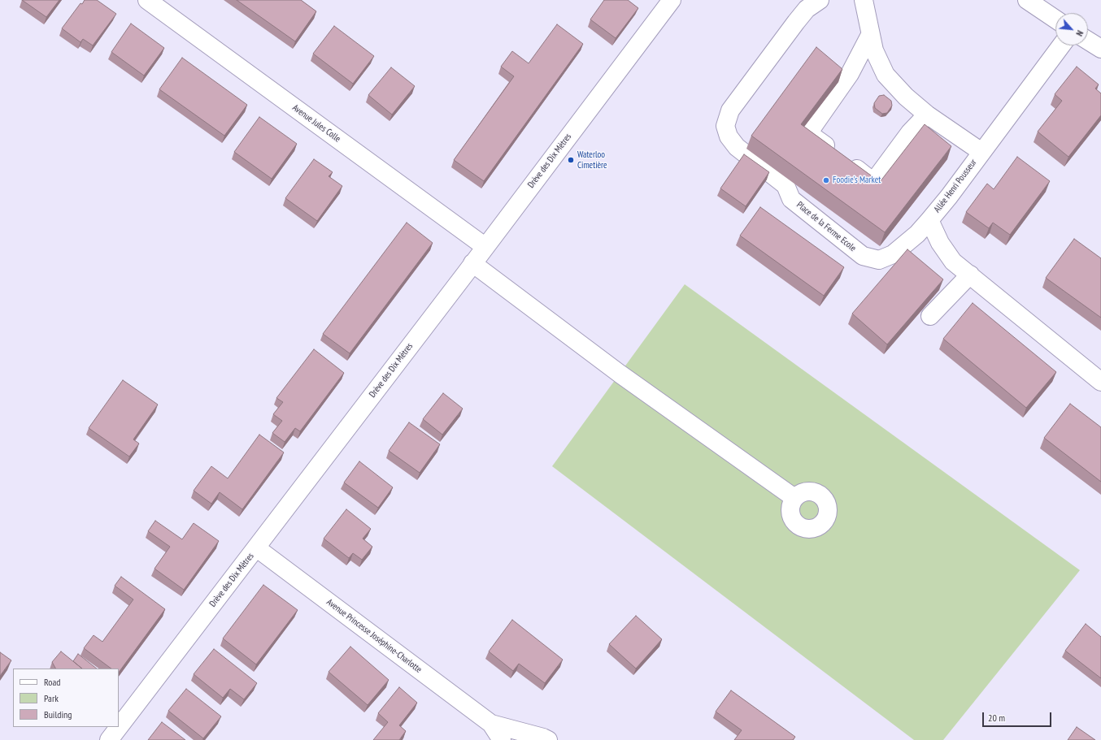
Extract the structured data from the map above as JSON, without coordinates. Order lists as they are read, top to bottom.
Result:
{
  "streets": {
    "street": [
      "Avenue Jules Colle",
      "Drève des Dix Mètres",
      "Allée Henri Pousseur",
      "Place de la Ferme Ecole",
      "Avenue Princesse Joséphine-Charlotte"
    ]
  },
  "crossings": [
    ["Avenue Jules Colle", "Drève des Dix Mètres"],
    ["Drève des Dix Mètres", "Avenue Princesse Joséphine-Charlotte"],
    ["Allée Henri Pousseur", "Place de la Ferme Ecole"]
  ],
  "places": ["Waterloo Cimetière", "Foodie's Market"],
  "legend": ["Road", "Park", "Building"],
  "scale_bar": "20 m",
  "north": "bottom right"
}
